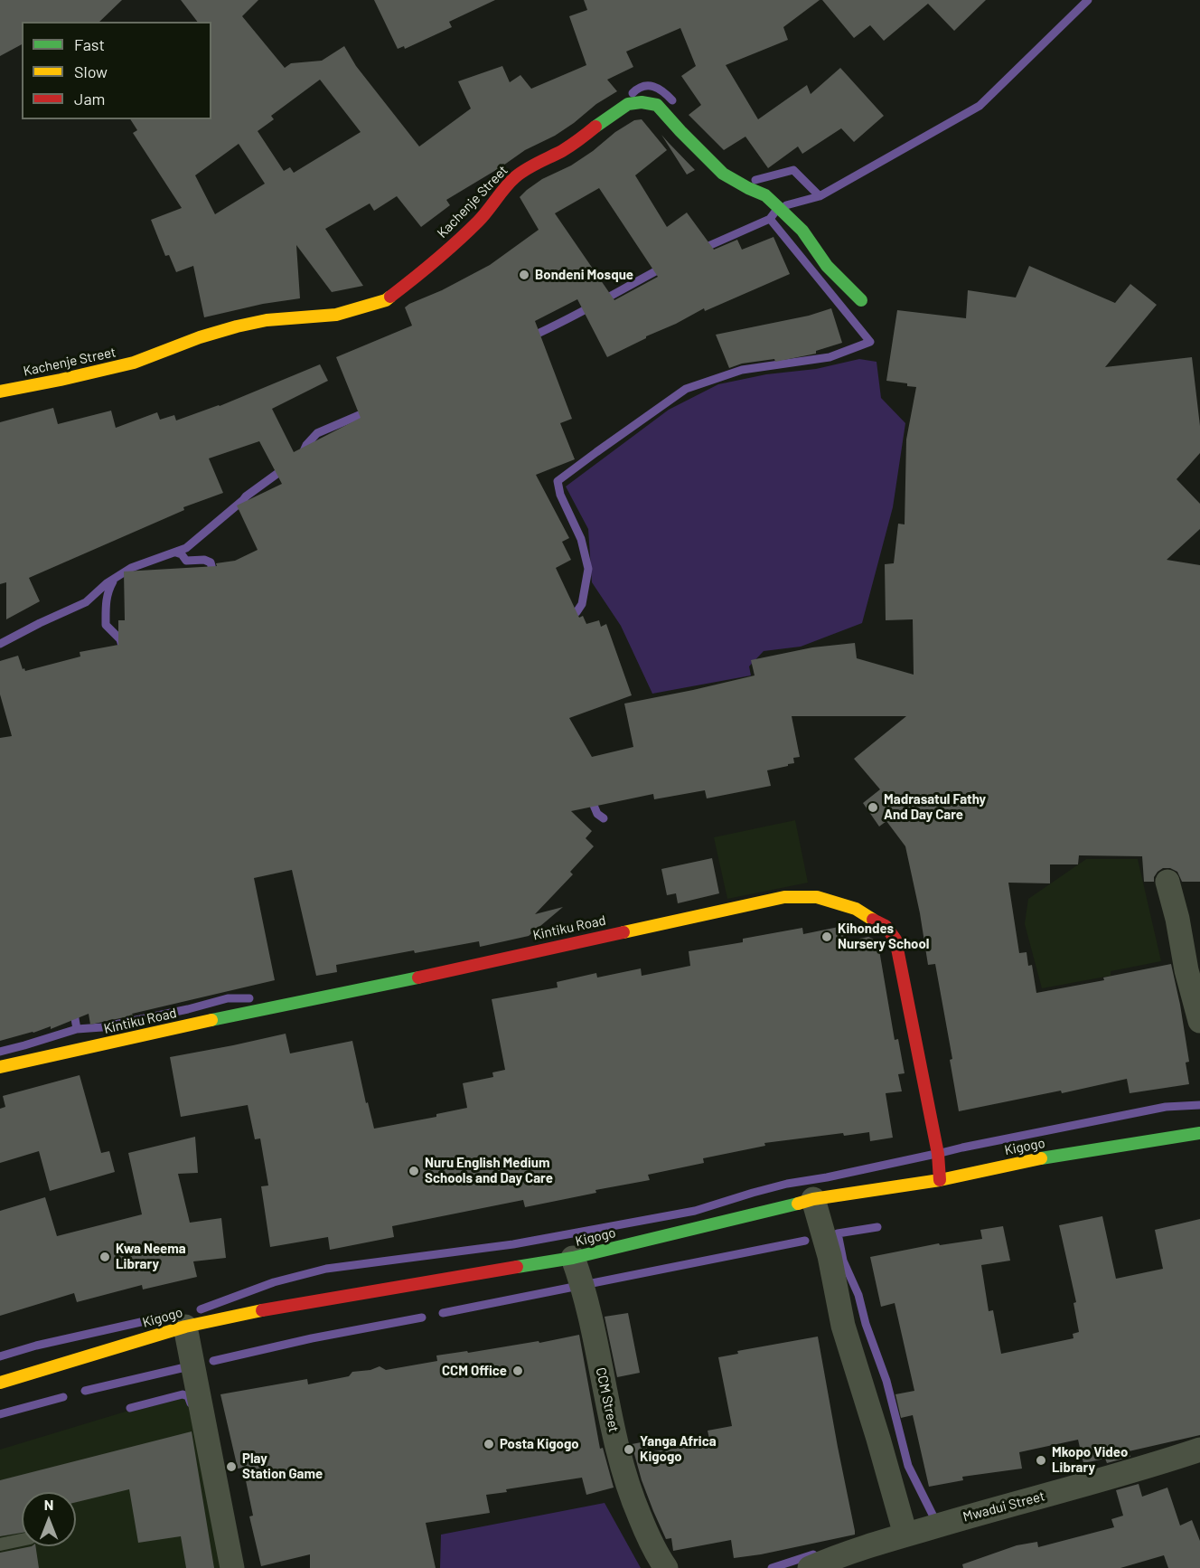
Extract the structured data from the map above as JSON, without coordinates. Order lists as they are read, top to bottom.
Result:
{
  "streets": {
    "street": [
      "Kachenje Street",
      "Kintiku Road",
      "Kigogo",
      "CCM Street",
      "Mwadui Street"
    ]
  },
  "crossings": [
    ["Kintiku Road", "Kigogo"],
    ["Kigogo", "CCM Street"]
  ],
  "places": [
    "Bondeni Mosque",
    "Madrasatul Fathy And Day Care",
    "Kihondes Nursery School",
    "Nuru English Medium Schools and Day Care",
    "Kwa Neema Library",
    "CCM Office",
    "Posta Kigogo",
    "Yanga Africa Kigogo",
    "Mkopo Video Library",
    "Play Station Game"
  ],
  "legend": ["Fast", "Slow", "Jam"],
  "north": "top"
}
